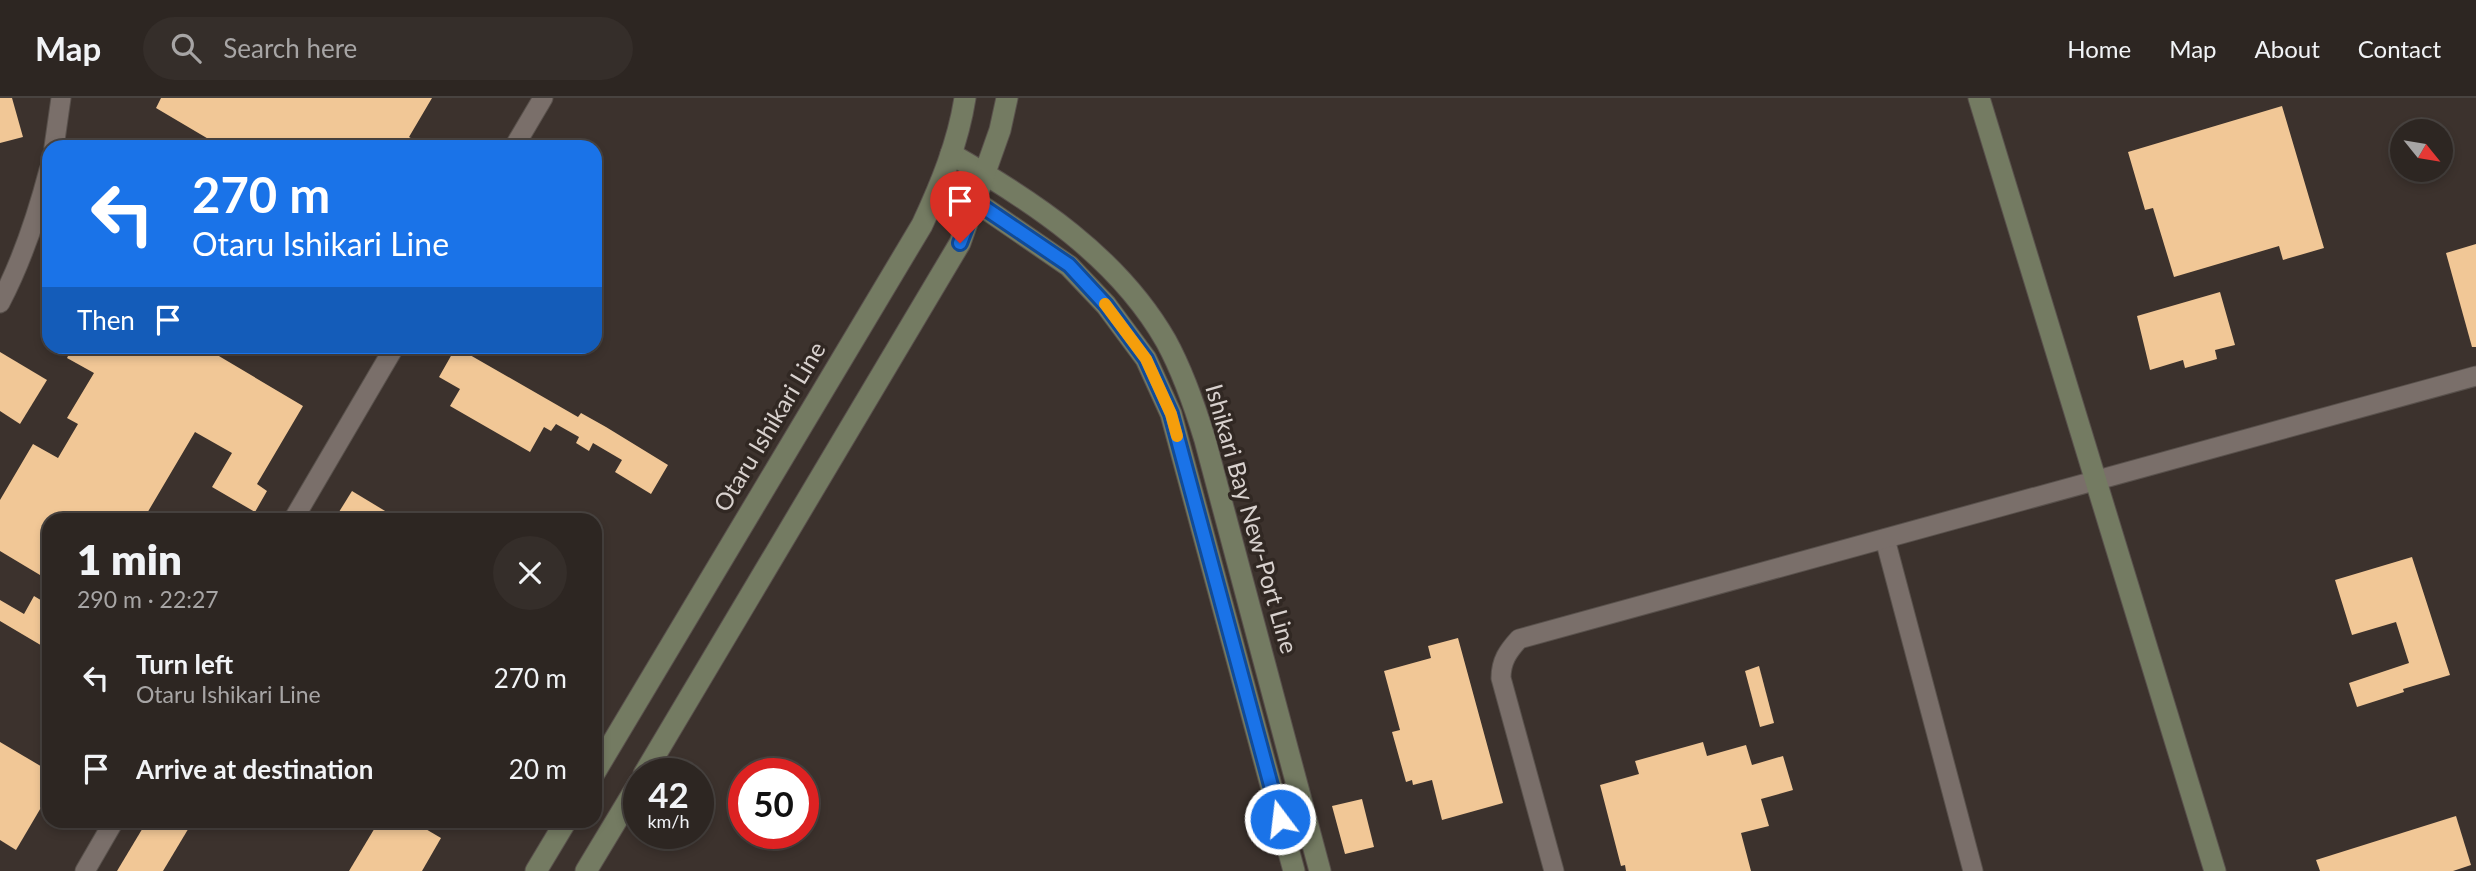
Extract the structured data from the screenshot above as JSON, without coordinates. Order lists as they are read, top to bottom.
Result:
{
  "streets": {
    "main road": ["Otaru Ishikari Line", "Ishikari Bay New-Port Line"]
  },
  "crossings": [
    ["Otaru Ishikari Line", "Ishikari Bay New-Port Line"]
  ],
  "north": "bottom right",
  "page": {
    "header": "Map",
    "search": "Search here",
    "nav": [
      "Home",
      "Map",
      "About",
      "Contact"
    ],
    "turn": ["270 m", "Otaru Ishikari Line"],
    "then": "Then",
    "heading": ["1 min", "290 m · 22:27"],
    "list": [
      {
        "name": "Turn left",
        "note": "Otaru Ishikari Line",
        "value": "270 m"
      },
      {
        "name": "Arrive at destination",
        "value": "20 m"
      }
    ],
    "speed": "42 km/h",
    "limit": "50"
  }
}
